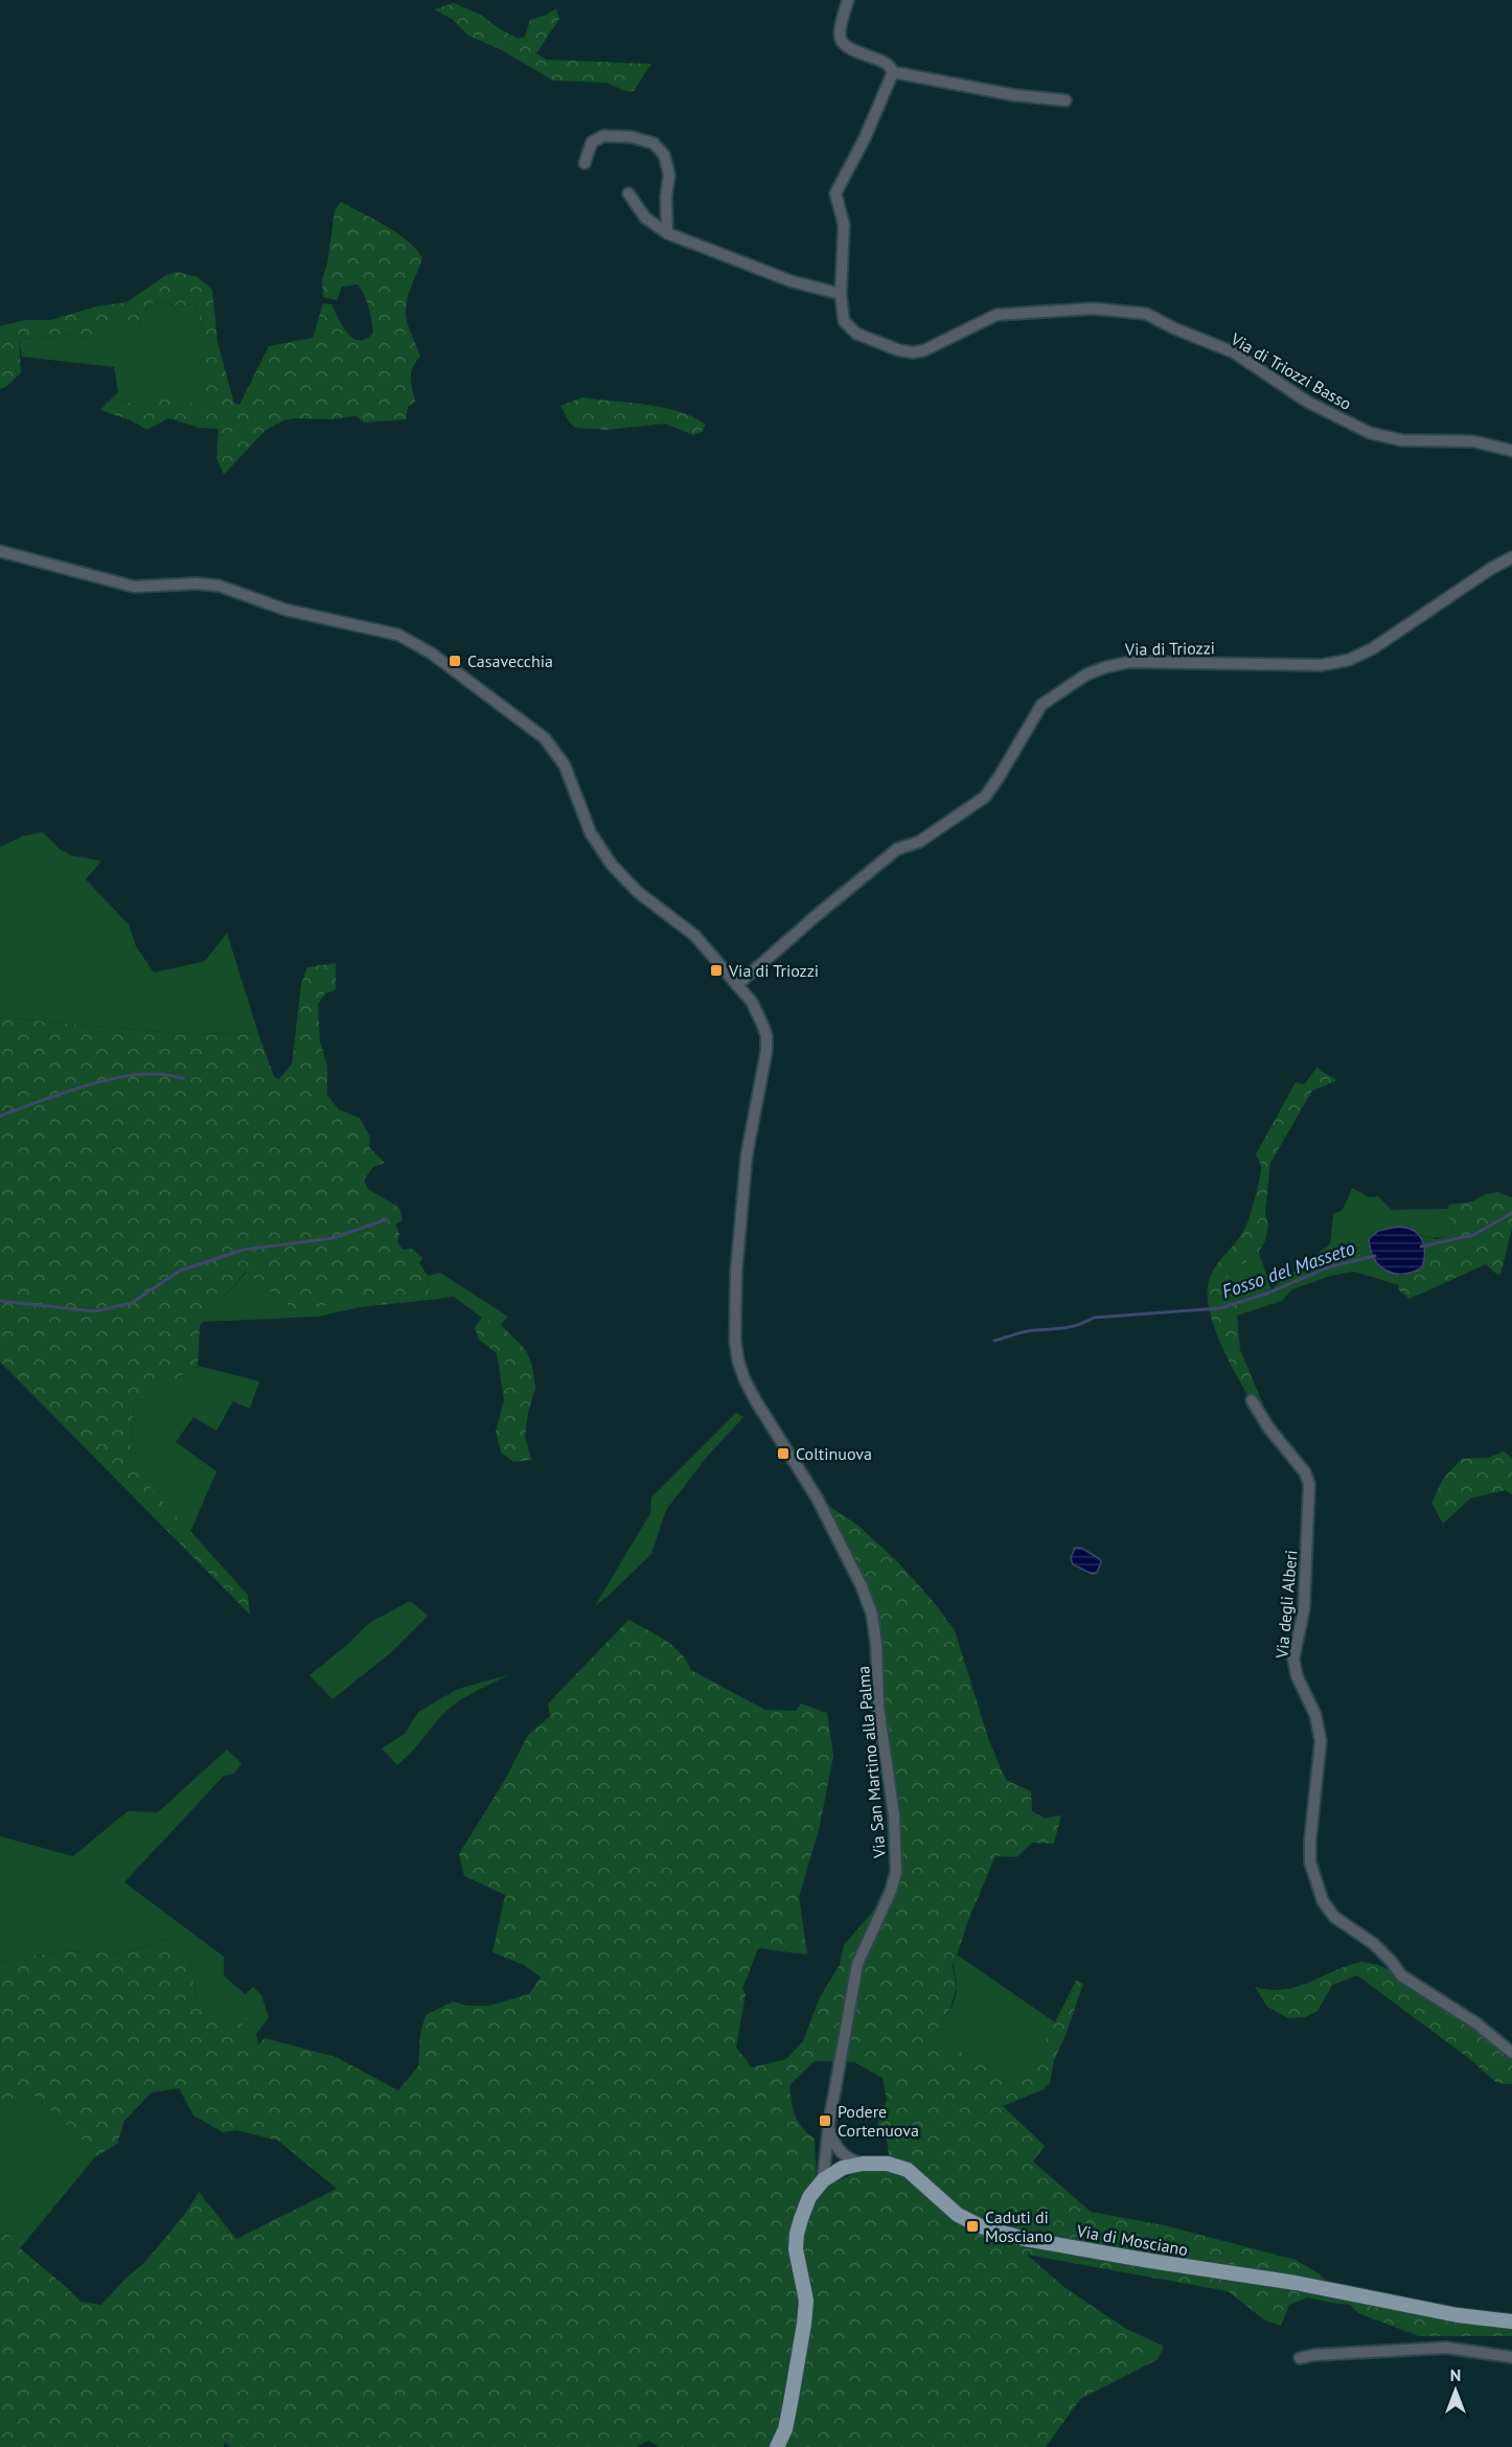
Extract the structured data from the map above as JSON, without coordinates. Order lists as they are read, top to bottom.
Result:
{
  "streets": {
    "main road": ["Via di Mosciano"],
    "street": [
      "Via di Triozzi Basso",
      "Via di Triozzi",
      "Via degli Alberi",
      "Via San Martino alla Palma"
    ]
  },
  "crossings": [
    ["Via di Triozzi", "Via San Martino alla Palma"],
    ["Via San Martino alla Palma", "Via di Mosciano"]
  ],
  "water": ["Fosso del Masseto"],
  "places": {
    "transit": [
      "Casavecchia",
      "Via di Triozzi",
      "Coltinuova",
      "Podere Cortenuova",
      "Caduti di Mosciano"
    ]
  },
  "north": "top"
}
